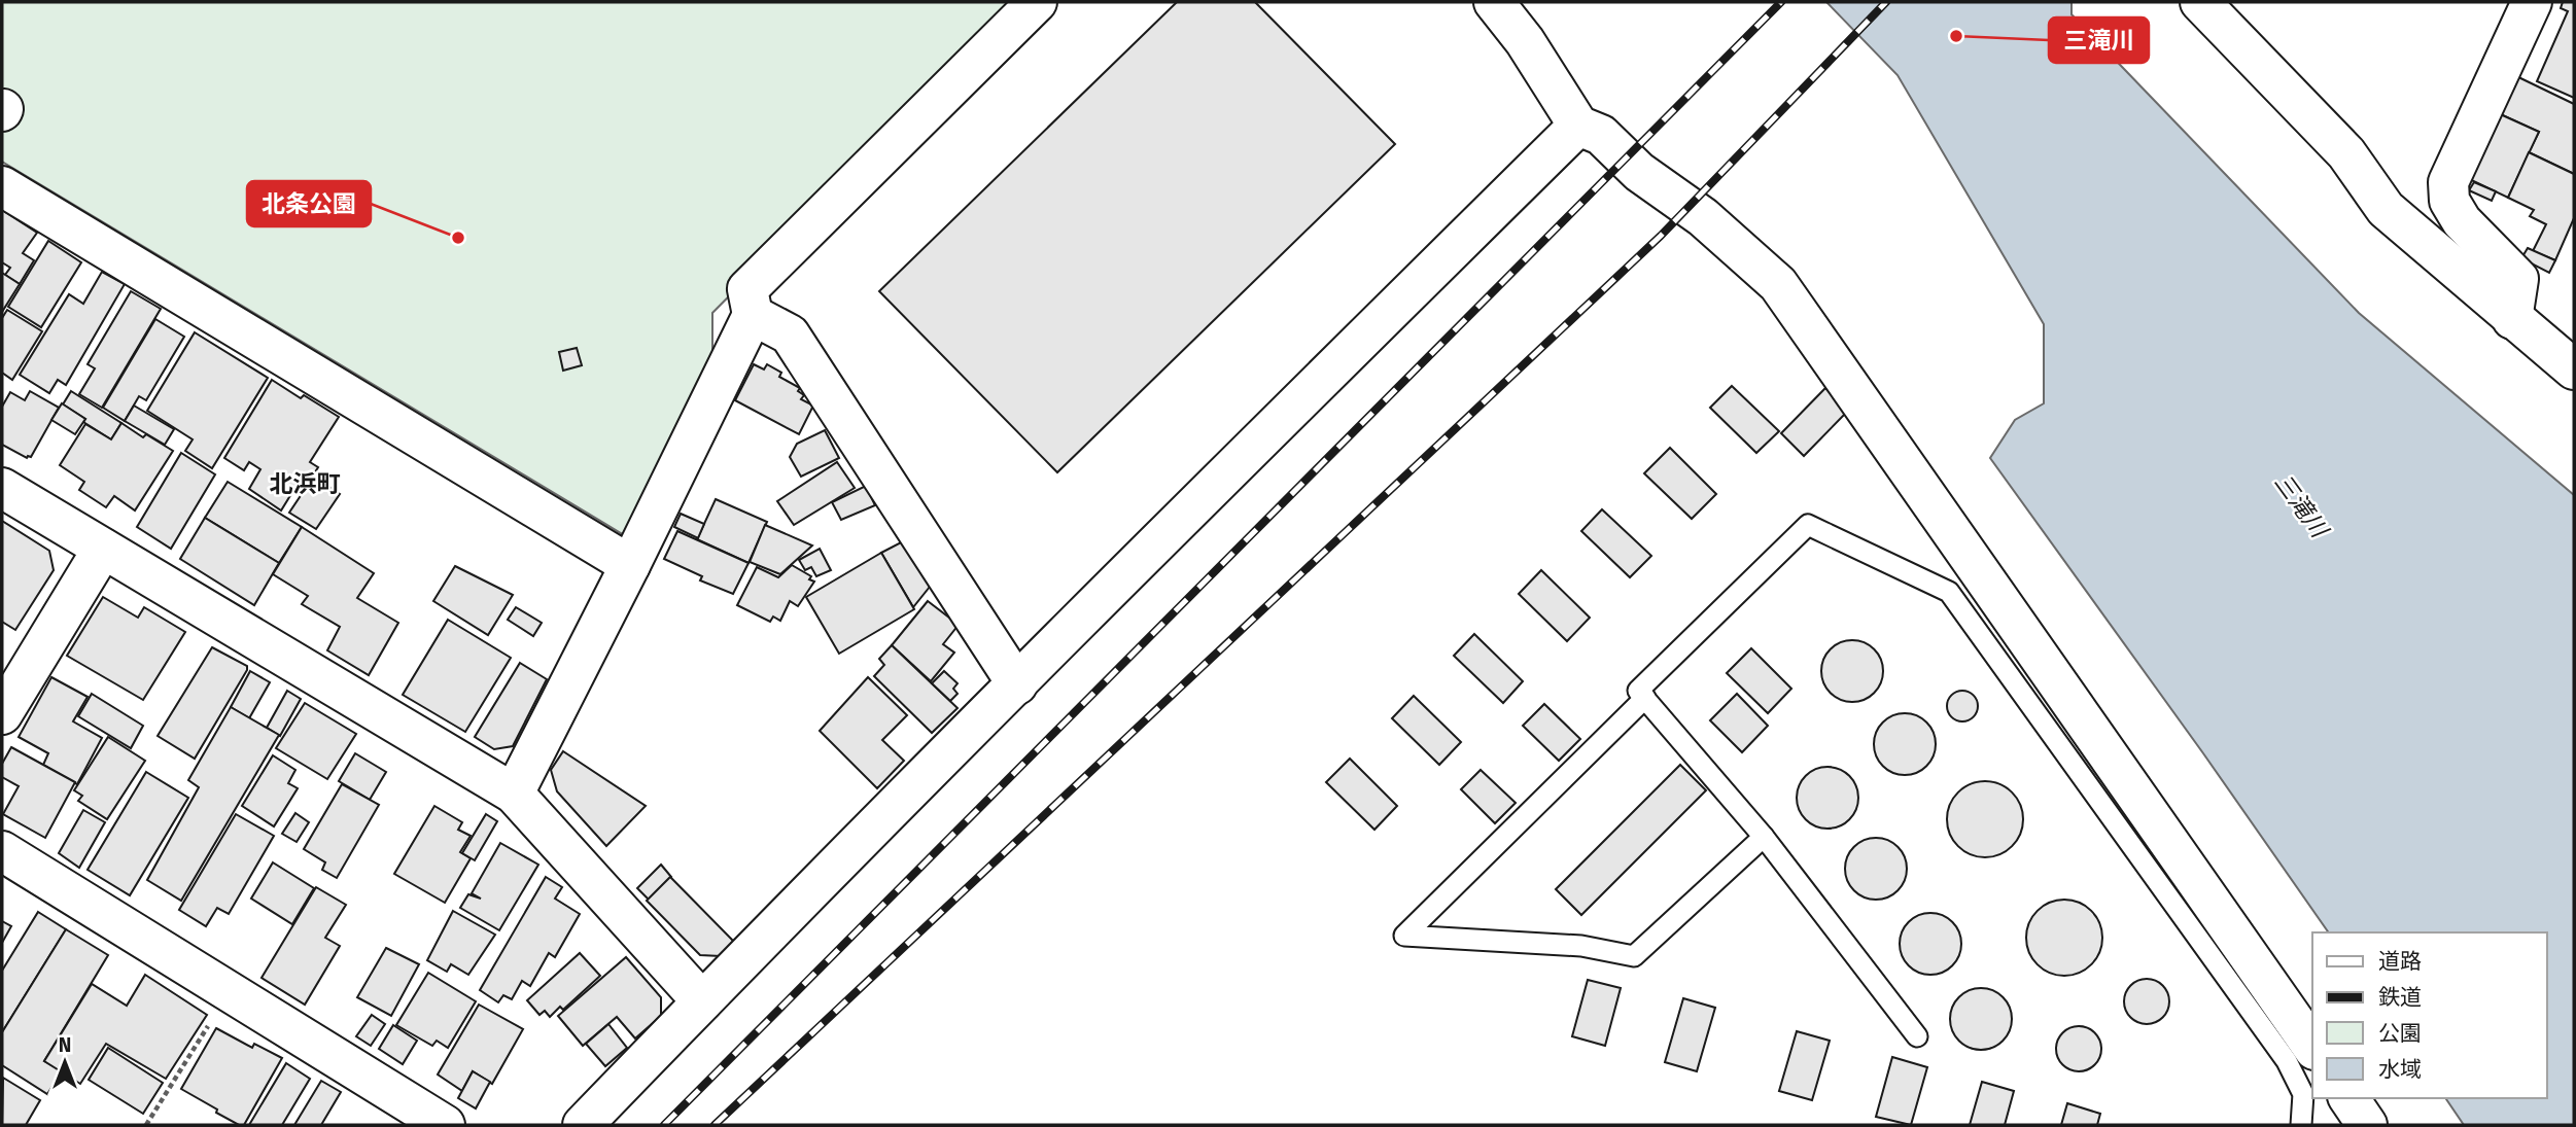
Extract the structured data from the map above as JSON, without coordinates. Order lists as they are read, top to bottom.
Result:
{
  "districts": ["北浜町"],
  "water": ["三滝川"],
  "places": ["三滝川", "北条公園"],
  "legend": [
    "道路",
    "鉄道",
    "公園",
    "水域"
  ],
  "north": "top"
}
